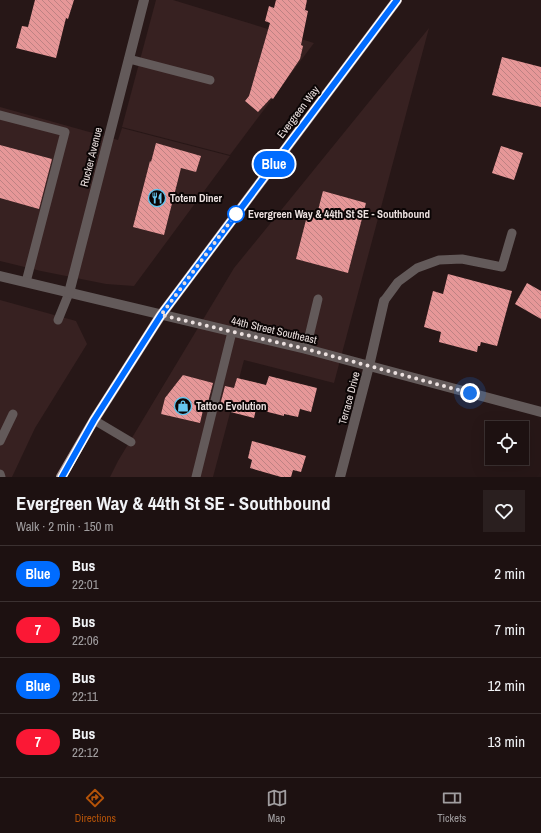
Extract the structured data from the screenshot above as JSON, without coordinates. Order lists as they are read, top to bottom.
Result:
{
  "streets": {
    "main road": ["Evergreen Way"],
    "street": ["Rucker Avenue", "44th Street Southeast", "Terrace Drive"]
  },
  "crossings": [
    ["Evergreen Way", "44th Street Southeast"],
    ["Rucker Avenue", "44th Street Southeast"],
    ["44th Street Southeast", "Terrace Drive"]
  ],
  "places": {
    "restaurant": ["Totem Diner"],
    "other": ["Evergreen Way & 44th St SE - Southbound"],
    "shop": ["Tattoo Evolution"]
  },
  "lines": ["bus line Blue"],
  "page": {
    "on_map": "Blue",
    "heading": ["Evergreen Way & 44th St SE - Southbound", "Walk · 2 min · 150 m"],
    "list": [
      {
        "mark": "Blue",
        "name": "Bus",
        "note": "22:01",
        "value": "2 min"
      },
      {
        "mark": "7",
        "name": "Bus",
        "note": "22:06",
        "value": "7 min"
      },
      {
        "mark": "Blue",
        "name": "Bus",
        "note": "22:11",
        "value": "12 min"
      },
      {
        "mark": "7",
        "name": "Bus",
        "note": "22:12",
        "value": "13 min"
      }
    ],
    "tabs": ["Directions", "Map", "Tickets"]
  }
}
